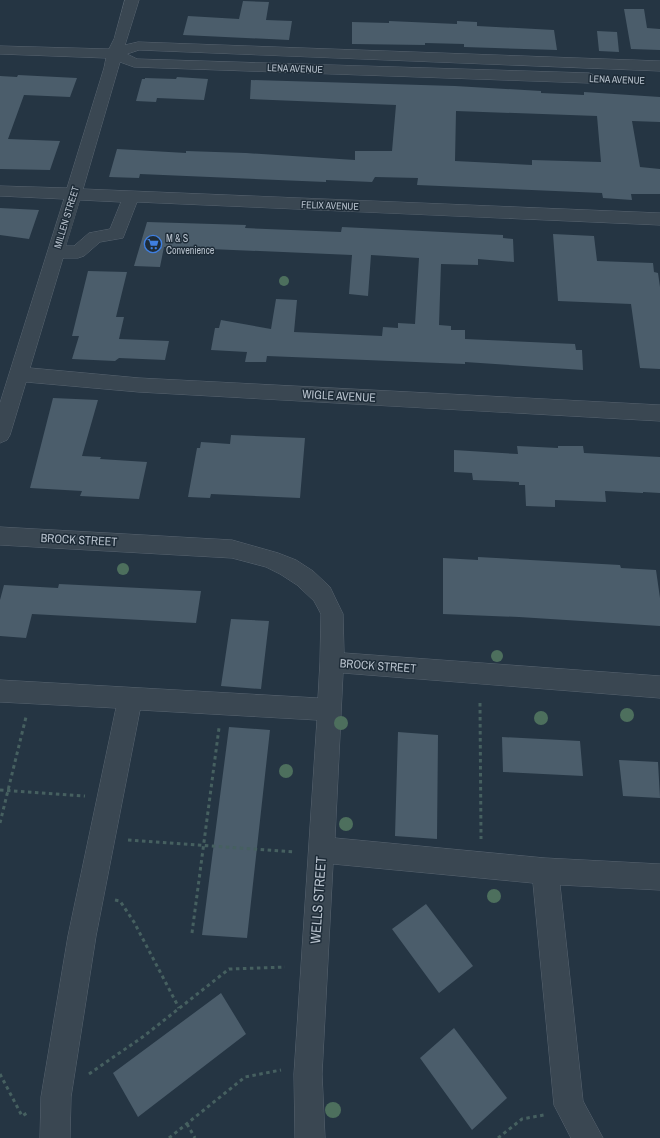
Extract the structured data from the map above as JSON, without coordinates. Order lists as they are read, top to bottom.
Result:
{
  "streets": {
    "street": [
      "LENA AVENUE",
      "FELIX AVENUE",
      "MILLEN STREET",
      "WIGLE AVENUE",
      "BROCK STREET",
      "WELLS STREET"
    ]
  },
  "crossings": [
    ["LENA AVENUE", "MILLEN STREET"],
    ["FELIX AVENUE", "MILLEN STREET"],
    ["MILLEN STREET", "WIGLE AVENUE"],
    ["BROCK STREET", "WELLS STREET"]
  ],
  "places": {
    "supermarket": ["M & S Convenience"]
  }
}
